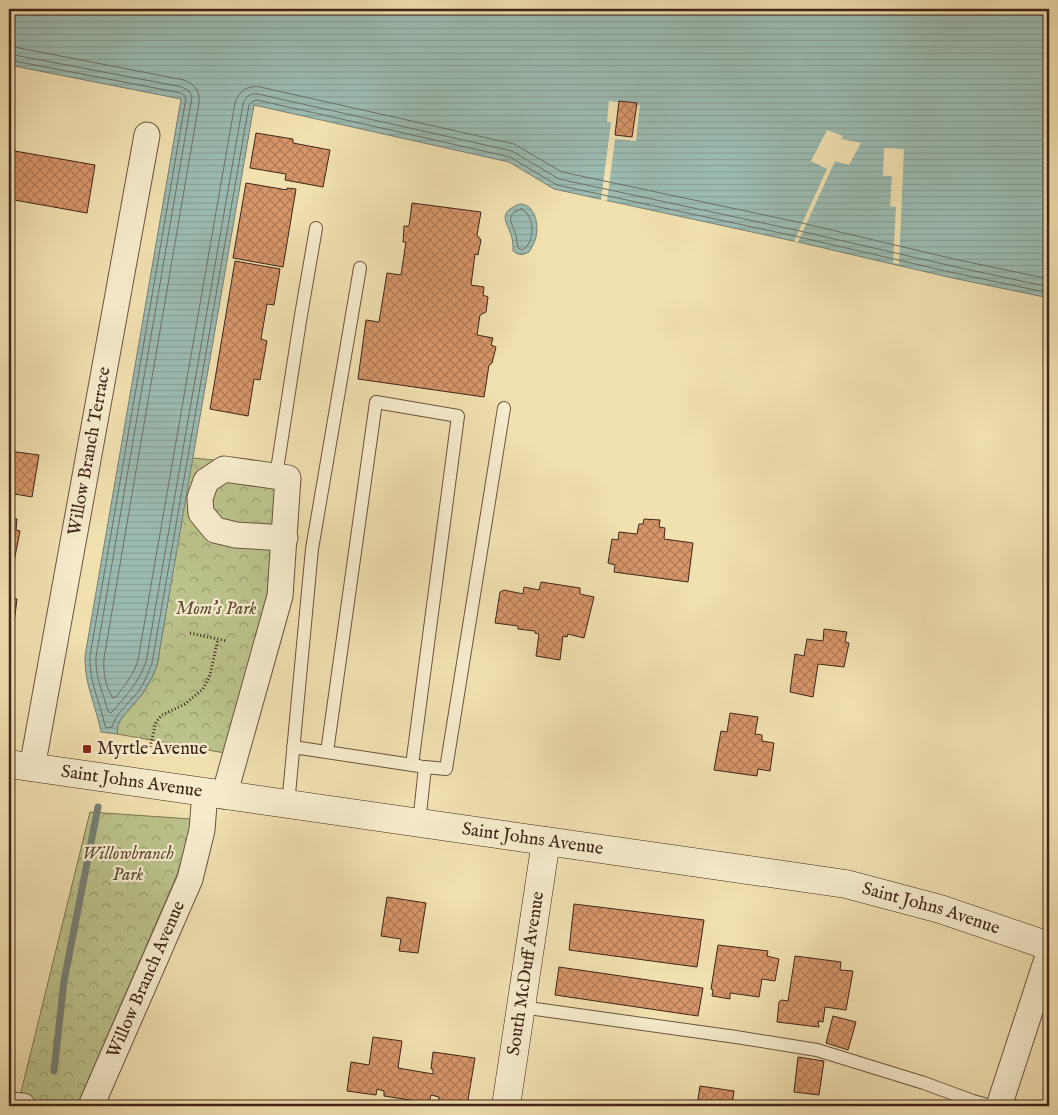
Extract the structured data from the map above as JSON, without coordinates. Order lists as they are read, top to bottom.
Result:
{
  "streets": {
    "main road": ["Saint Johns Avenue", "South McDuff Avenue"],
    "street": ["Willow Branch Terrace", "Willow Branch Avenue"]
  },
  "crossings": [
    ["Willow Branch Terrace", "Saint Johns Avenue"],
    ["Saint Johns Avenue", "South McDuff Avenue"],
    ["Saint Johns Avenue", "Willow Branch Avenue"]
  ],
  "parks": ["Mom's Park", "Willowbranch Park"],
  "places": {
    "transit": ["Myrtle Avenue"]
  }
}
